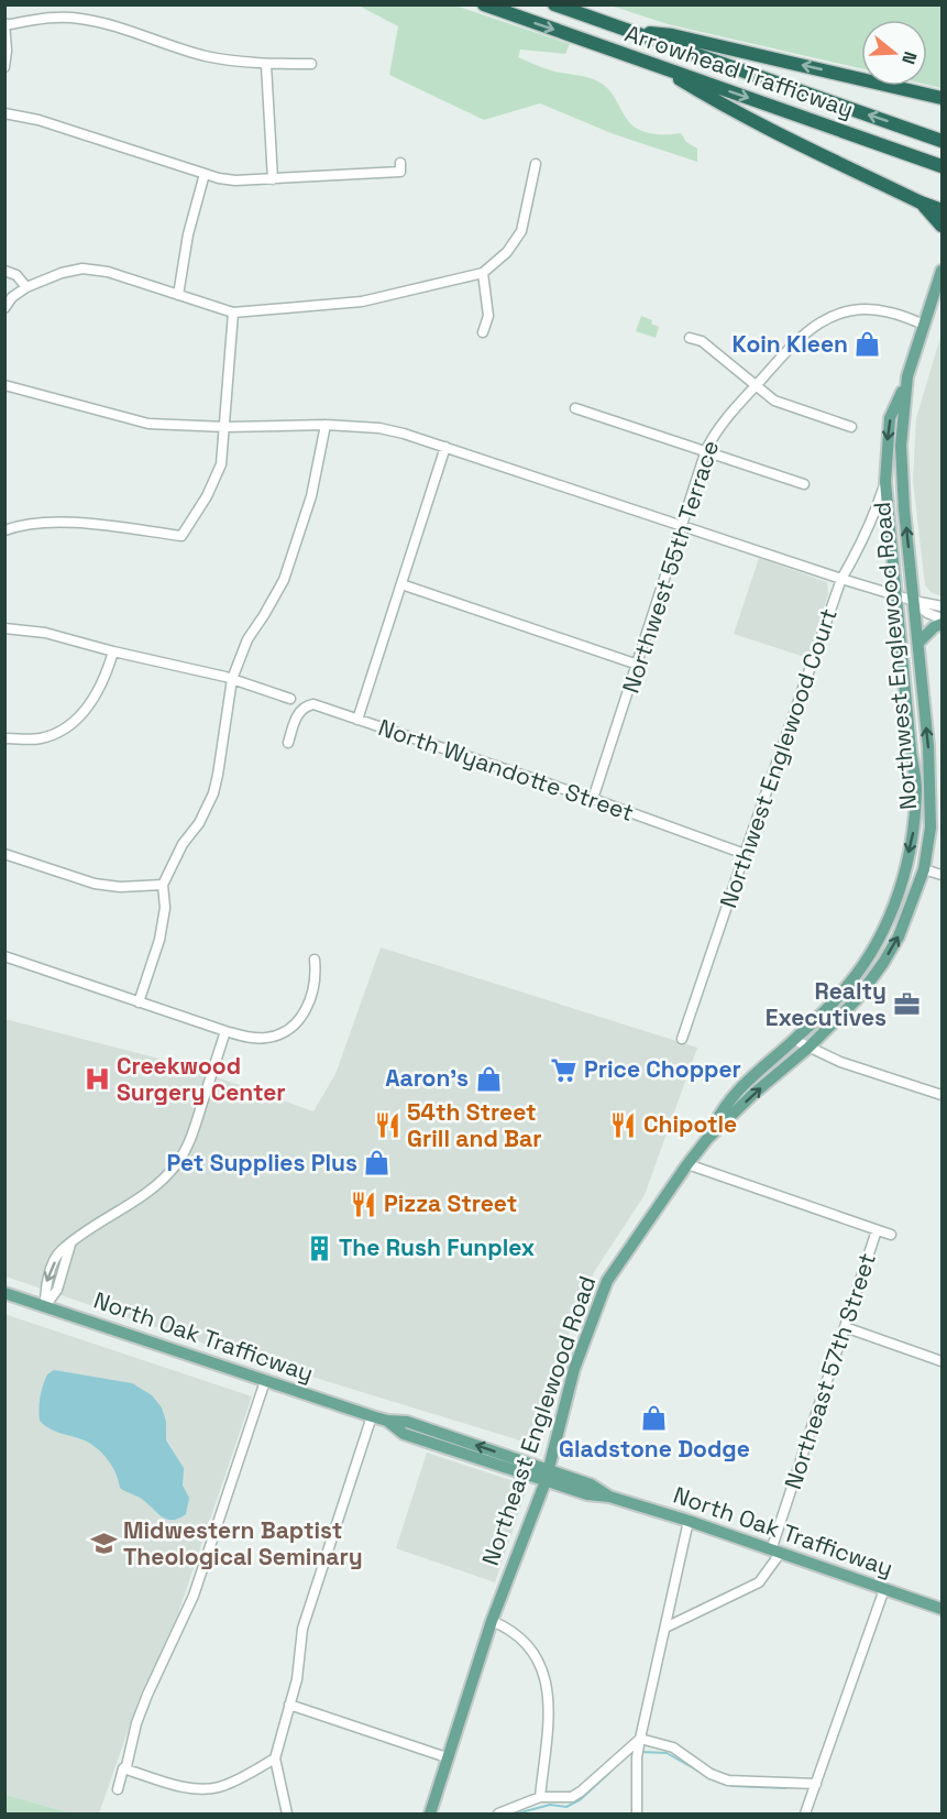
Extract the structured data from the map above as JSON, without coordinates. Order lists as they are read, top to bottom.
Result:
{
  "streets": {
    "highway": ["Arrowhead Trafficway"],
    "main road": ["Northwest Englewood Road", "North Oak Trafficway", "Northeast Englewood Road"],
    "street": [
      "Northwest 55th Terrace",
      "Northwest Englewood Court",
      "North Wyandotte Street",
      "Northeast 57th Street"
    ]
  },
  "crossings": [
    ["Northwest 55th Terrace", "Northwest Englewood Road"],
    ["Northwest 55th Terrace", "North Wyandotte Street"],
    ["Northwest Englewood Road", "Northwest Englewood Court"],
    ["Northwest Englewood Road", "Northeast Englewood Road"],
    ["Northwest Englewood Court", "North Wyandotte Street"],
    ["North Oak Trafficway", "Northeast 57th Street"],
    ["North Oak Trafficway", "Northeast Englewood Road"]
  ],
  "places": {
    "shop": [
      "Koin Kleen",
      "Aaron's",
      "Pet Supplies Plus",
      "Gladstone Dodge"
    ],
    "office": ["Realty Executives"],
    "supermarket": ["Price Chopper"],
    "hospital": ["Creekwood Surgery Center"],
    "restaurant": ["Chipotle", "54th Street Grill and Bar", "Pizza Street"],
    "building": ["The Rush Funplex"],
    "school or university": ["Midwestern Baptist Theological Seminary"]
  },
  "north": "right"
}
